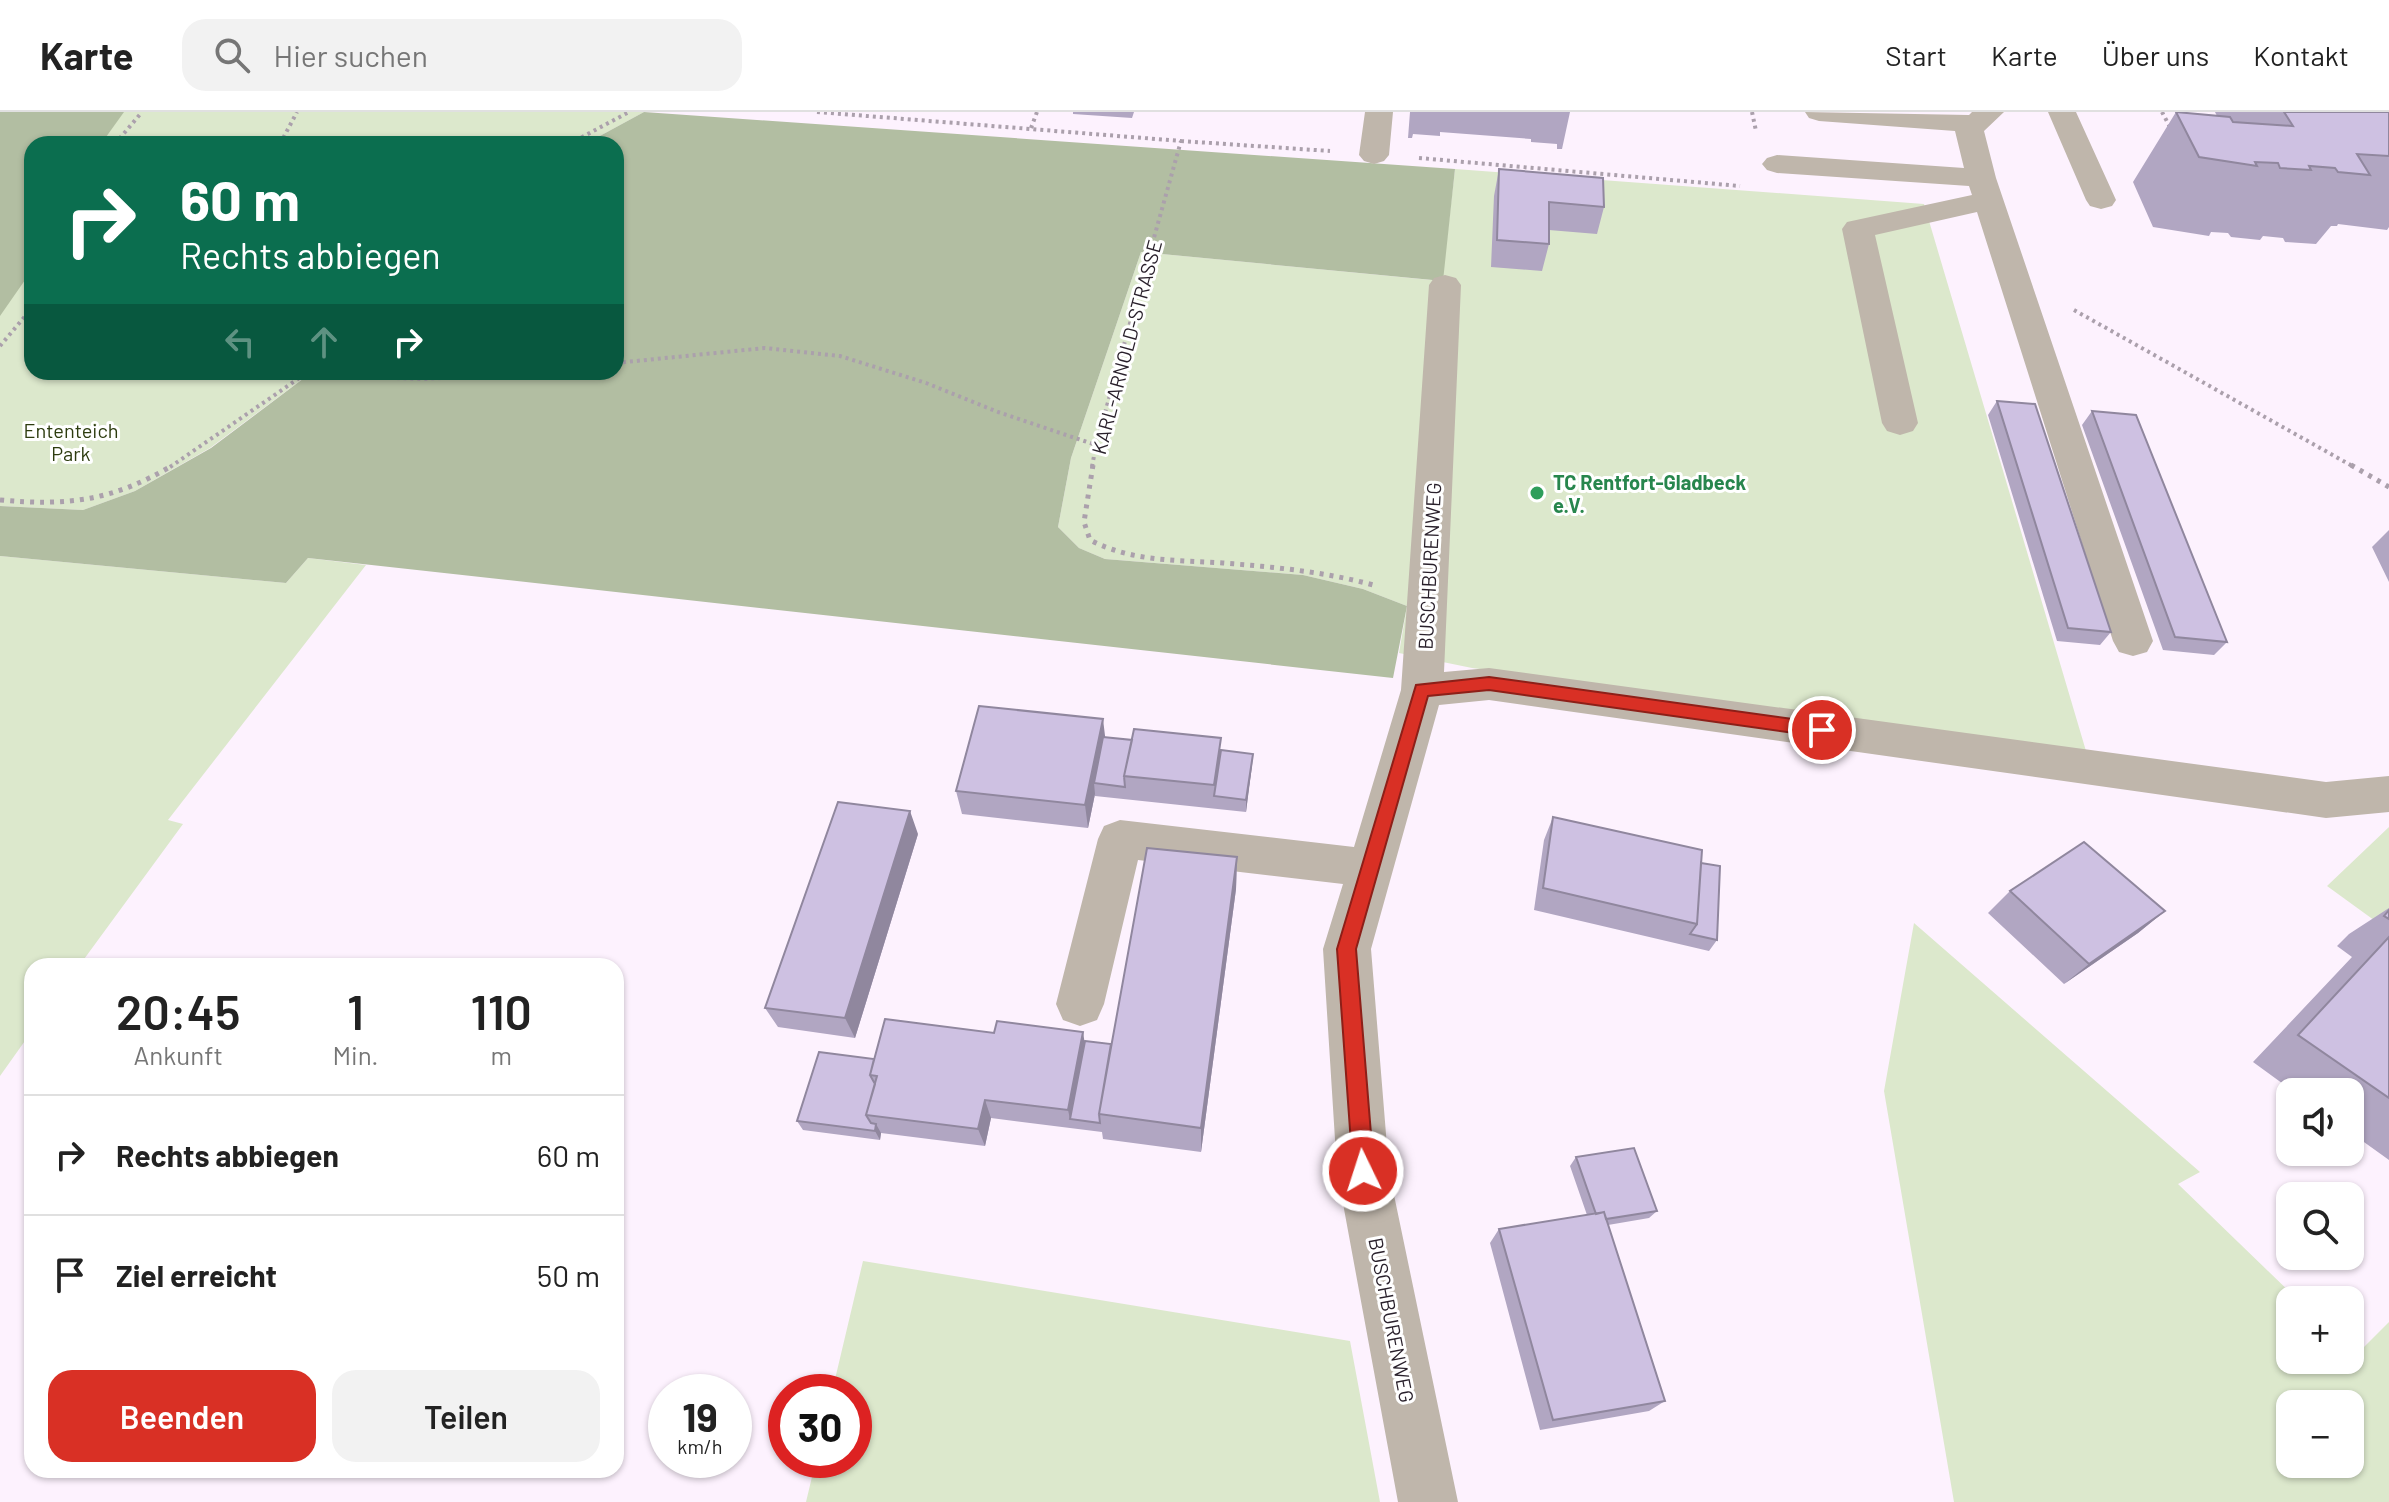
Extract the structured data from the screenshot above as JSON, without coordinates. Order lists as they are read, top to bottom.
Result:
{
  "streets": {
    "street": ["BUSCHBURENWEG"],
    "path": ["KARL-ARNOLD-STRASSE"]
  },
  "crossings": [
    ["KARL-ARNOLD-STRASSE", "BUSCHBURENWEG"]
  ],
  "parks": ["Ententeich Park"],
  "places": ["TC Rentfort-Gladbeck e.V."],
  "page": {
    "header": "Karte",
    "search": "Hier suchen",
    "nav": [
      "Start",
      "Karte",
      "Über uns",
      "Kontakt"
    ],
    "turn": ["60 m", "Rechts abbiegen"],
    "eta": [
      "20:45",
      "Ankunft",
      "1",
      "Min.",
      "110",
      "m"
    ],
    "map_buttons": ["+", "−"],
    "list": [
      {
        "name": "Rechts abbiegen",
        "value": "60 m"
      },
      {
        "name": "Ziel erreicht",
        "value": "50 m"
      }
    ],
    "buttons": ["Beenden", "Teilen"],
    "speed": "19 km/h",
    "limit": "30"
  }
}
